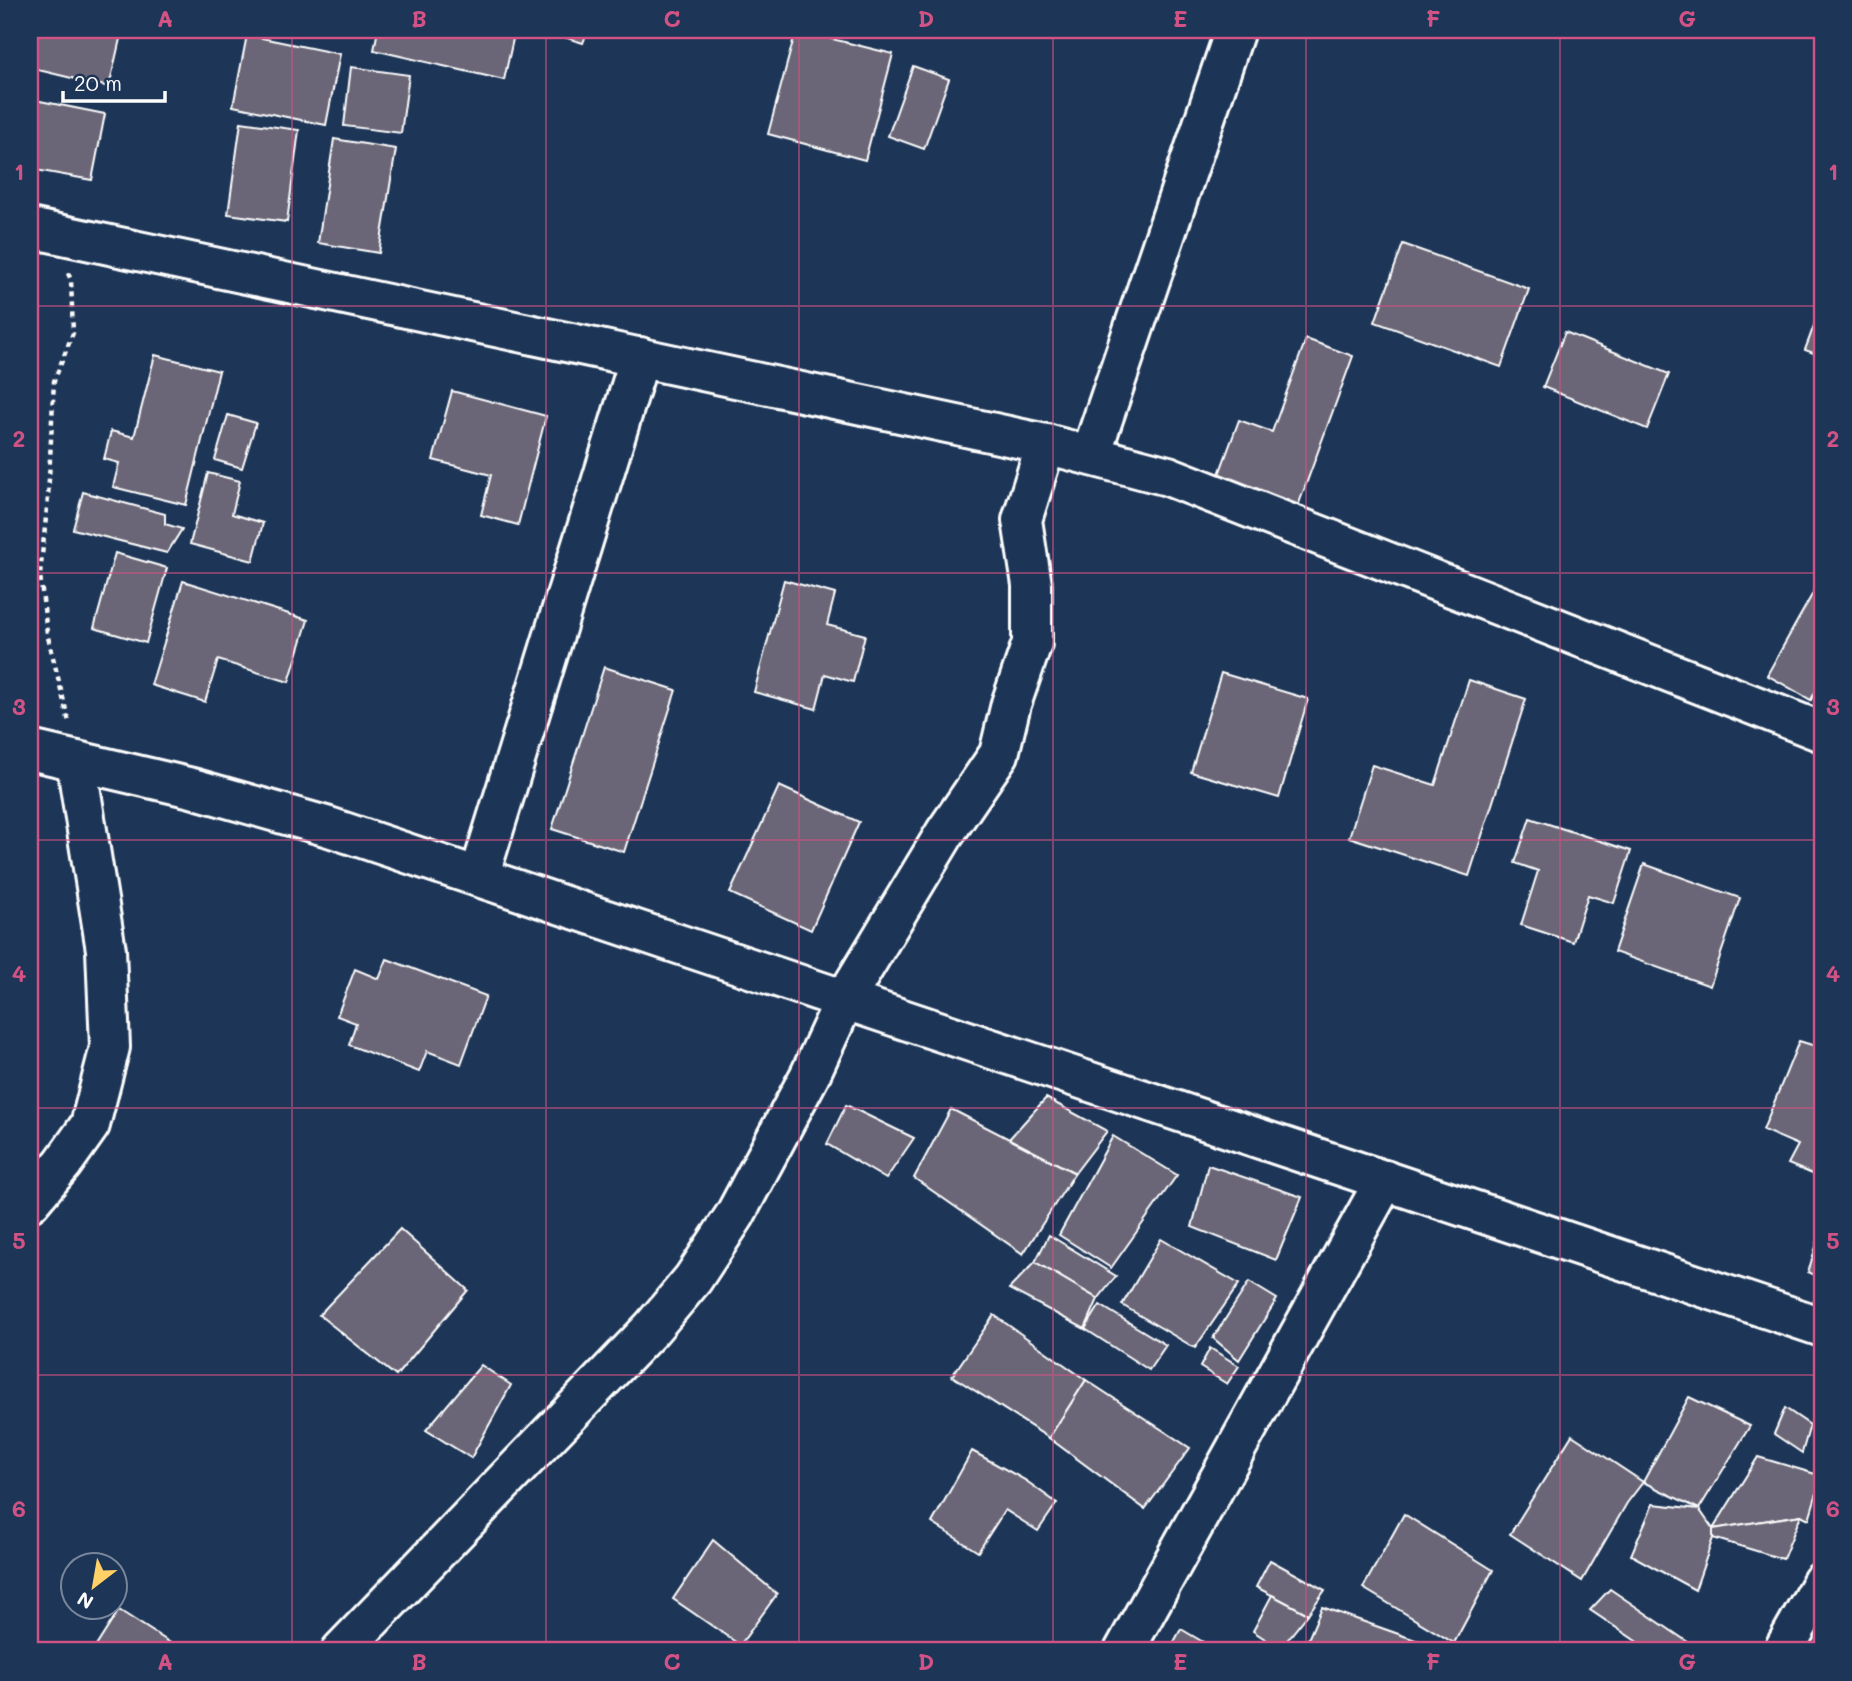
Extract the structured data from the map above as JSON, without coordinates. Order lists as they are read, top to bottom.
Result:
{
  "scale_bar": "20 m",
  "north": "bottom left",
  "grid": {
    "columns": [
      "A",
      "B",
      "C",
      "D",
      "E",
      "F",
      "G"
    ],
    "rows": [
      "1",
      "2",
      "3",
      "4",
      "5",
      "6"
    ]
  }
}
